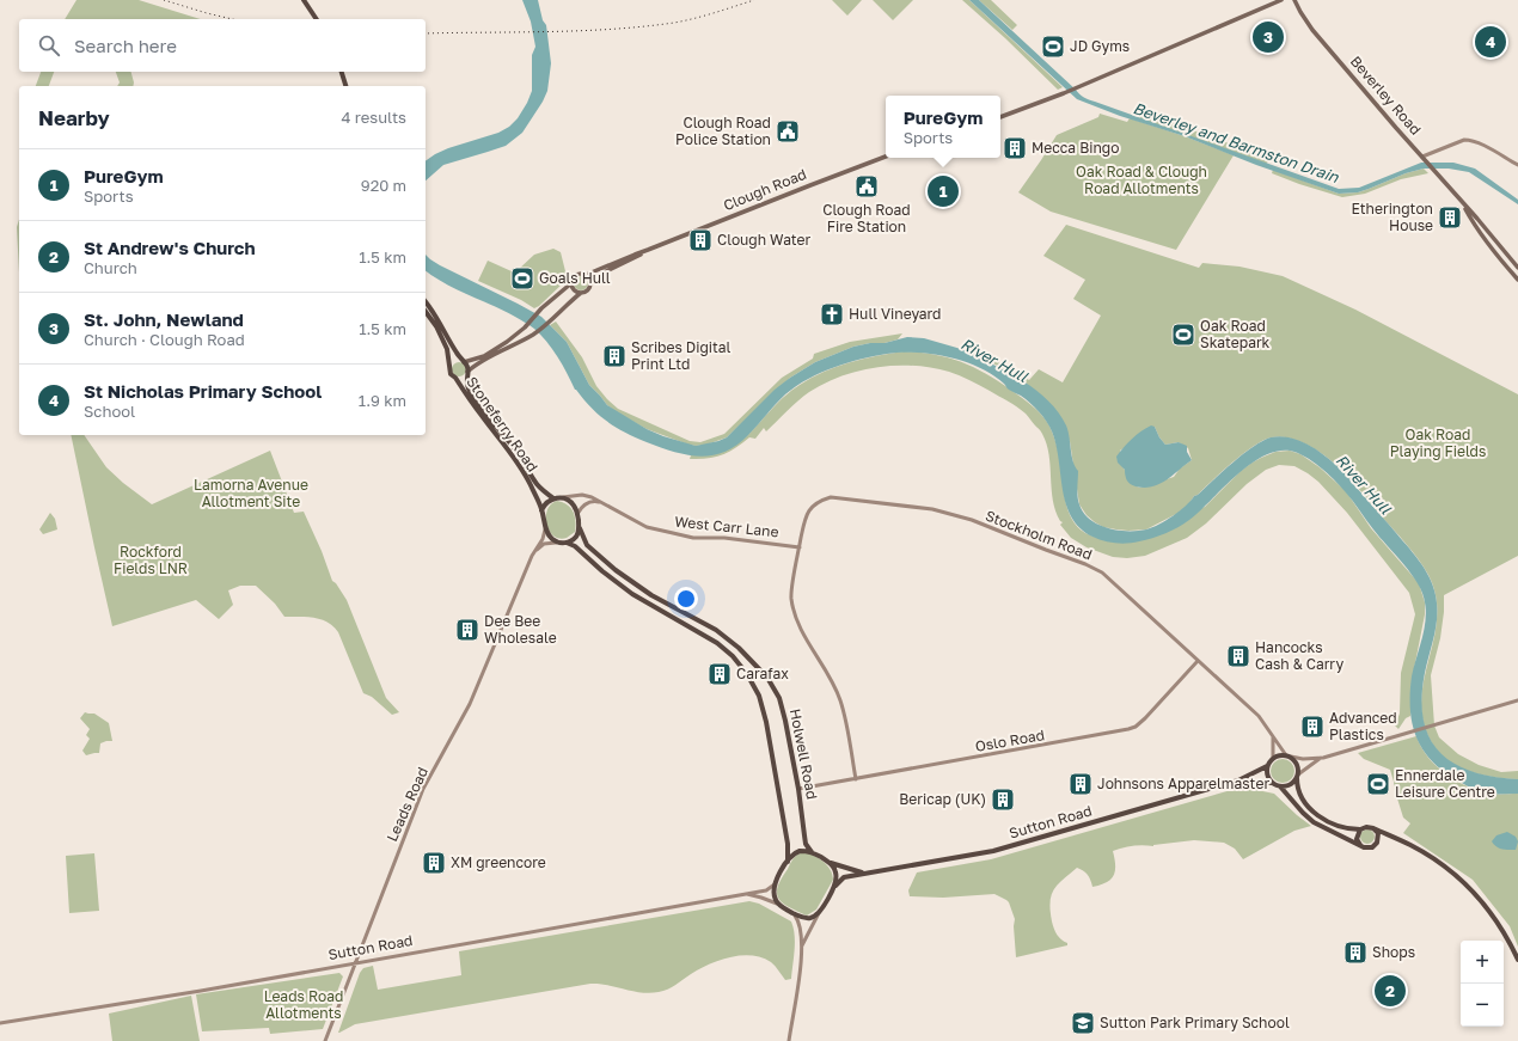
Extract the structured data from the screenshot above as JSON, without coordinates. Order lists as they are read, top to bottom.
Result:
{
  "streets": {
    "highway": ["Stoneferry Road", "Holwell Road", "Sutton Road"],
    "main road": ["Beverley Road", "Clough Road"],
    "street": [
      "West Carr Lane",
      "Stockholm Road",
      "Oslo Road",
      "Leads Road"
    ]
  },
  "crossings": [
    ["Stoneferry Road", "West Carr Lane"],
    ["Stoneferry Road", "Holwell Road"],
    ["Stoneferry Road", "Leads Road"],
    ["West Carr Lane", "Stockholm Road"],
    ["West Carr Lane", "Holwell Road"],
    ["West Carr Lane", "Leads Road"],
    ["Stockholm Road", "Oslo Road"],
    ["Oslo Road", "Holwell Road"],
    ["Holwell Road", "Leads Road"],
    ["Holwell Road", "Sutton Road"],
    ["Leads Road", "Sutton Road"]
  ],
  "water": ["Beverley and Barmston Drain", "River Hull"],
  "parks": [
    "Oak Road & Clough Road Allotments",
    "Oak Road Playing Fields",
    "Lamorna Avenue Allotment Site",
    "Rockford Fields LNR",
    "Leads Road Allotments"
  ],
  "places": {
    "sports": [
      "JD Gyms",
      "Goals Hull",
      "Oak Road Skatepark",
      "Ennerdale Leisure Centre"
    ],
    "public building": ["Clough Road Police Station", "Clough Road Fire Station"],
    "building": [
      "Mecca Bingo",
      "Etherington House",
      "Clough Water",
      "Scribes Digital Print Ltd",
      "Dee Bee Wholesale",
      "Hancocks Cash & Carry",
      "Carafax",
      "Advanced Plastics",
      "Johnsons Apparelmaster",
      "Bericap (UK)",
      "XM greencore",
      "Shops"
    ],
    "church": ["Hull Vineyard"],
    "school or university": ["Sutton Park Primary School"]
  },
  "page": {
    "pins": [
      "3",
      "4",
      "1",
      "2"
    ],
    "search": "Search here",
    "heading": ["Nearby", "4 results"],
    "popup": ["PureGym", "Sports"],
    "list": [
      {
        "mark": "1",
        "name": "PureGym",
        "note": "Sports",
        "value": "920 m"
      },
      {
        "mark": "2",
        "name": "St Andrew's Church",
        "note": "Church",
        "value": "1.5 km"
      },
      {
        "mark": "3",
        "name": "St. John, Newland",
        "note": "Church · Clough Road",
        "value": "1.5 km"
      },
      {
        "mark": "4",
        "name": "St Nicholas Primary School",
        "note": "School",
        "value": "1.9 km"
      }
    ],
    "map_buttons": ["+", "−"]
  }
}
